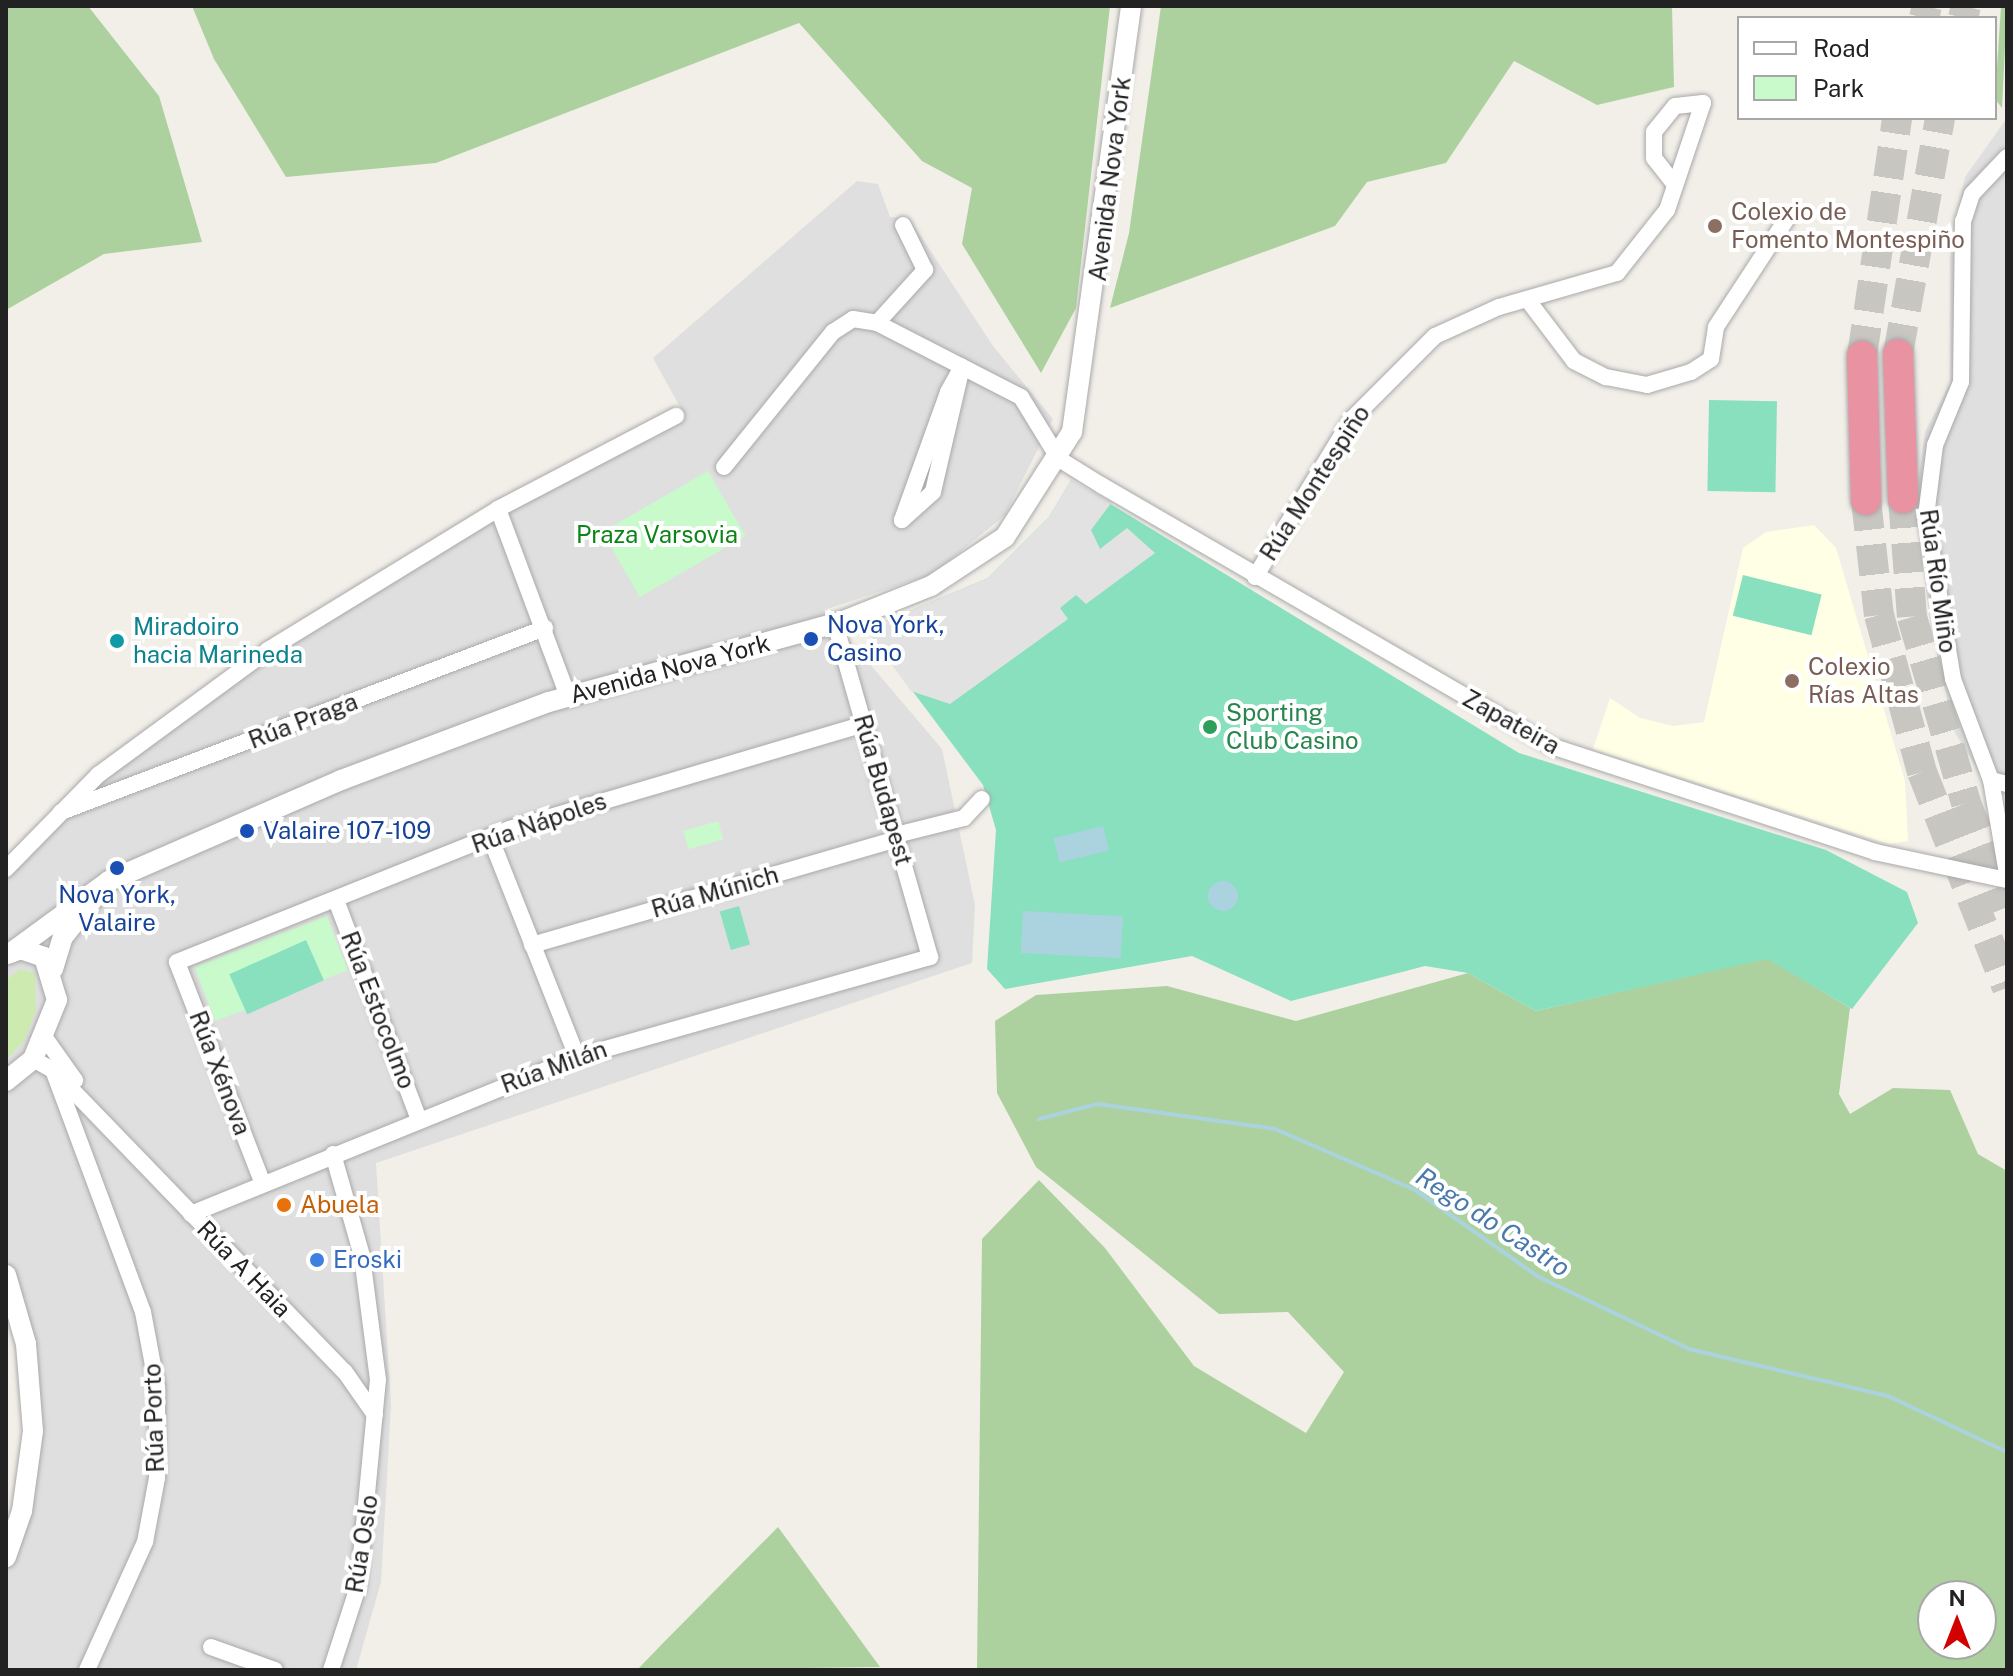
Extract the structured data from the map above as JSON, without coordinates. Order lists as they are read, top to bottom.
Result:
{
  "streets": {
    "street": [
      "Avenida Nova York",
      "Rúa Montespiño",
      "Rúa Río Miño",
      "Rúa Praga",
      "Zapateira",
      "Rúa Budapest",
      "Rúa Nápoles",
      "Rúa Múnich",
      "Rúa Estocolmo",
      "Rúa Milán",
      "Rúa Xénova",
      "Rúa A Haia",
      "Rúa Porto",
      "Rúa Oslo"
    ]
  },
  "crossings": [
    ["Avenida Nova York", "Zapateira"],
    ["Avenida Nova York", "Rúa Budapest"],
    ["Rúa Montespiño", "Zapateira"],
    ["Rúa Budapest", "Rúa Nápoles"],
    ["Rúa Budapest", "Rúa Múnich"],
    ["Rúa Budapest", "Rúa Milán"],
    ["Rúa Nápoles", "Rúa Estocolmo"],
    ["Rúa Nápoles", "Rúa Xénova"],
    ["Rúa Estocolmo", "Rúa Milán"],
    ["Rúa Milán", "Rúa Xénova"],
    ["Rúa Milán", "Rúa A Haia"],
    ["Rúa Milán", "Rúa Oslo"],
    ["Rúa A Haia", "Rúa Porto"],
    ["Rúa A Haia", "Rúa Oslo"]
  ],
  "water": ["Rego do Castro"],
  "parks": ["Praza Varsovia"],
  "places": [
    "Colexio de Fomento Montespiño",
    "Nova York, Casino",
    "Miradoiro hacia Marineda",
    "Colexio Rías Altas",
    "Sporting Club Casino",
    "Valaire 107-109",
    "Nova York, Valaire",
    "Abuela",
    "Eroski"
  ],
  "legend": ["Road", "Park"],
  "north": "top"
}
